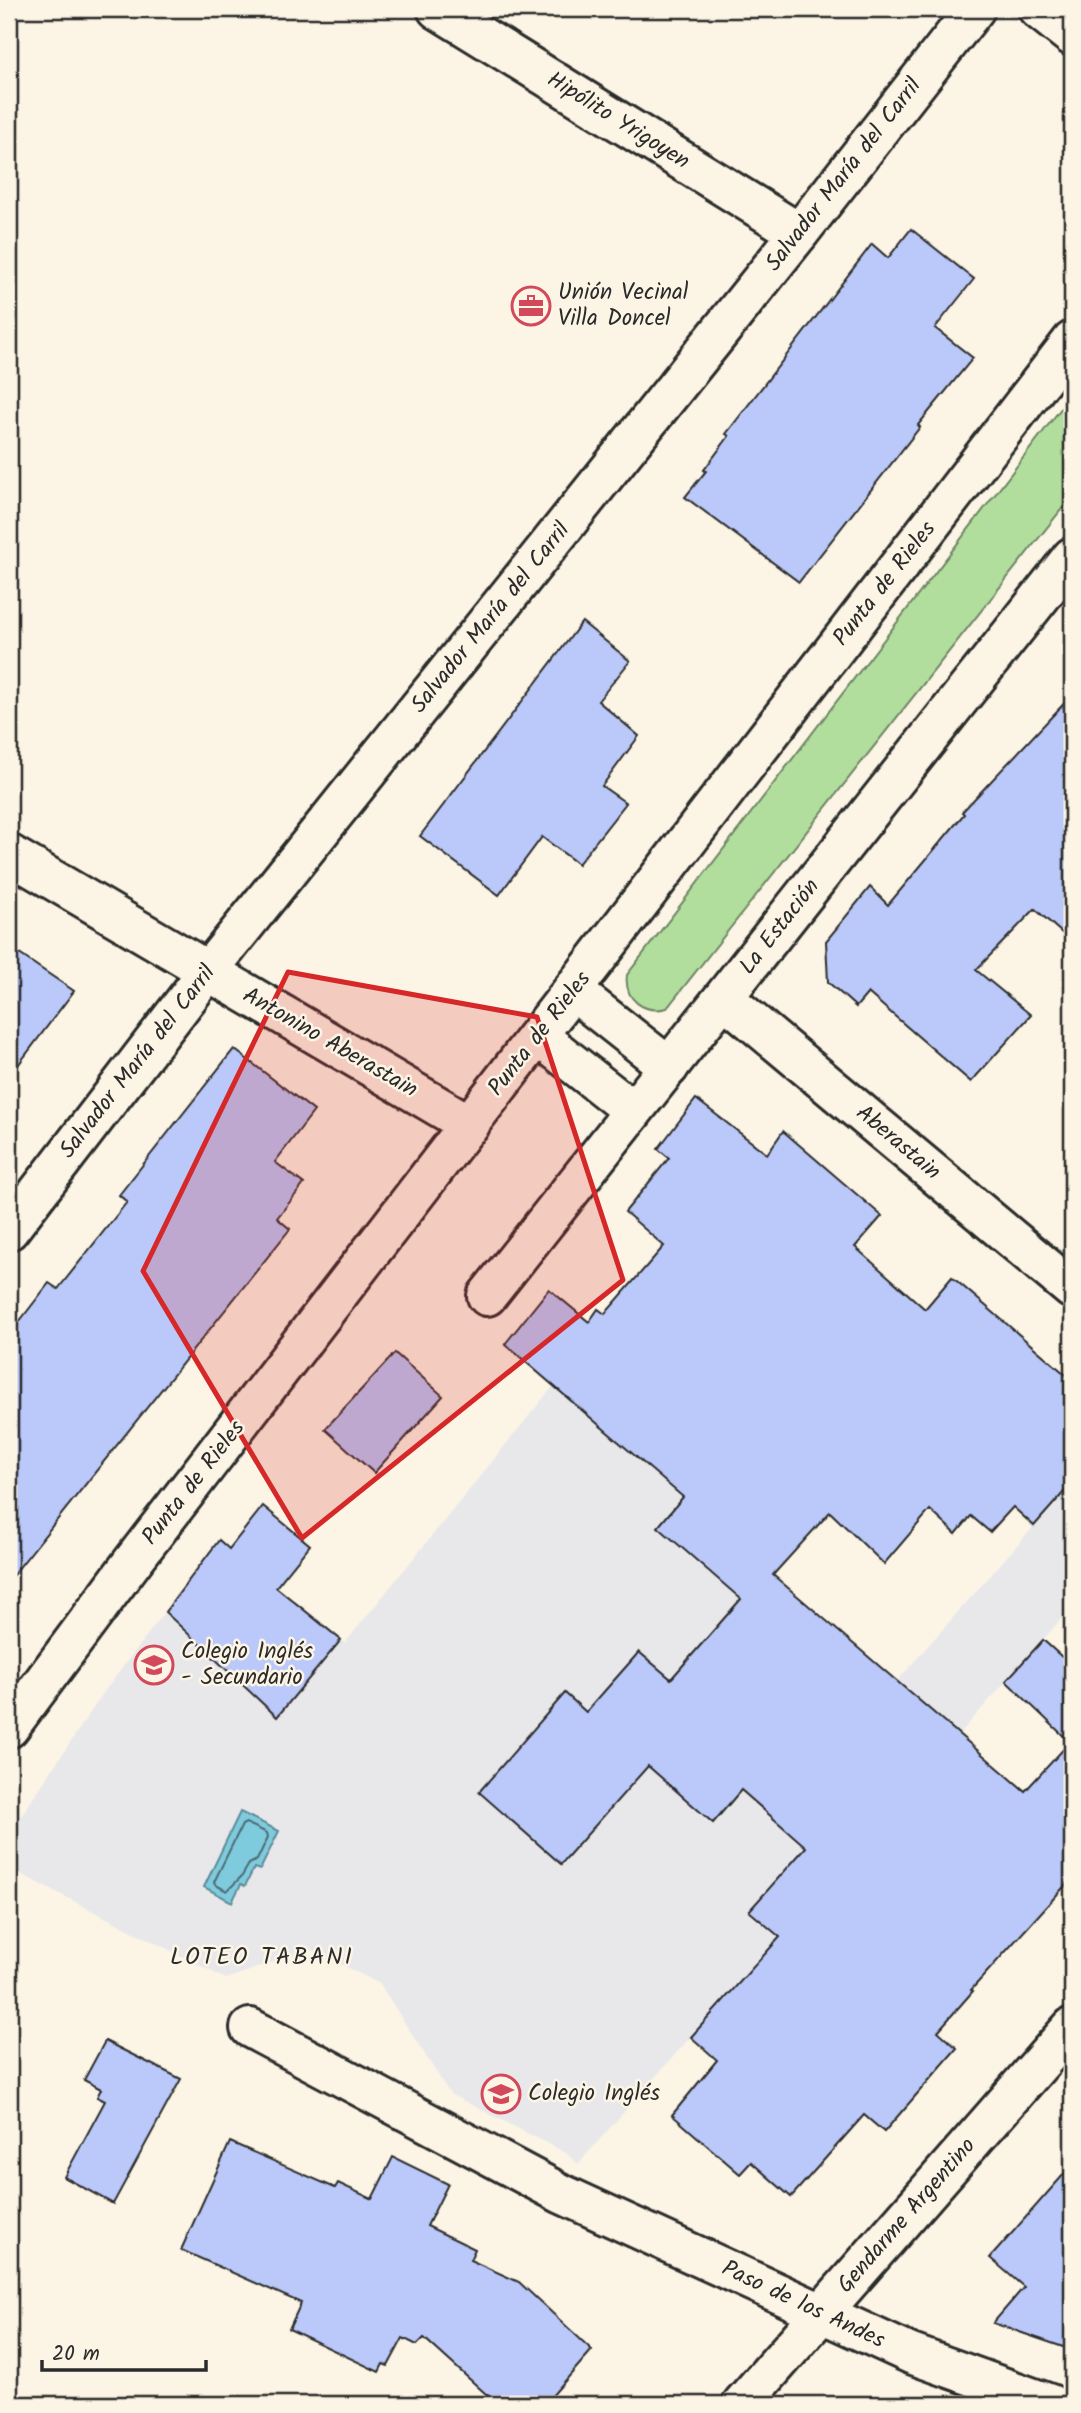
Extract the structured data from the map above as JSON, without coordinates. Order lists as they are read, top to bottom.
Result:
{
  "streets": {
    "street": [
      "Hipólito Yrigoyen",
      "Salvador María del Carril",
      "Punta de Rieles",
      "La Estación",
      "Antonino Aberastain",
      "Aberastain",
      "Gendarme Argentino",
      "Paso de los Andes"
    ]
  },
  "crossings": [
    ["Hipólito Yrigoyen", "Salvador María del Carril"],
    ["Salvador María del Carril", "Antonino Aberastain"],
    ["Punta de Rieles", "Antonino Aberastain"],
    ["La Estación", "Aberastain"],
    ["Gendarme Argentino", "Paso de los Andes"]
  ],
  "districts": ["LOTEO TABANI"],
  "places": {
    "office": ["Unión Vecinal Villa Doncel"],
    "school or university": ["Colegio Inglés - Secundario", "Colegio Inglés"]
  },
  "scale_bar": "20 m"
}
